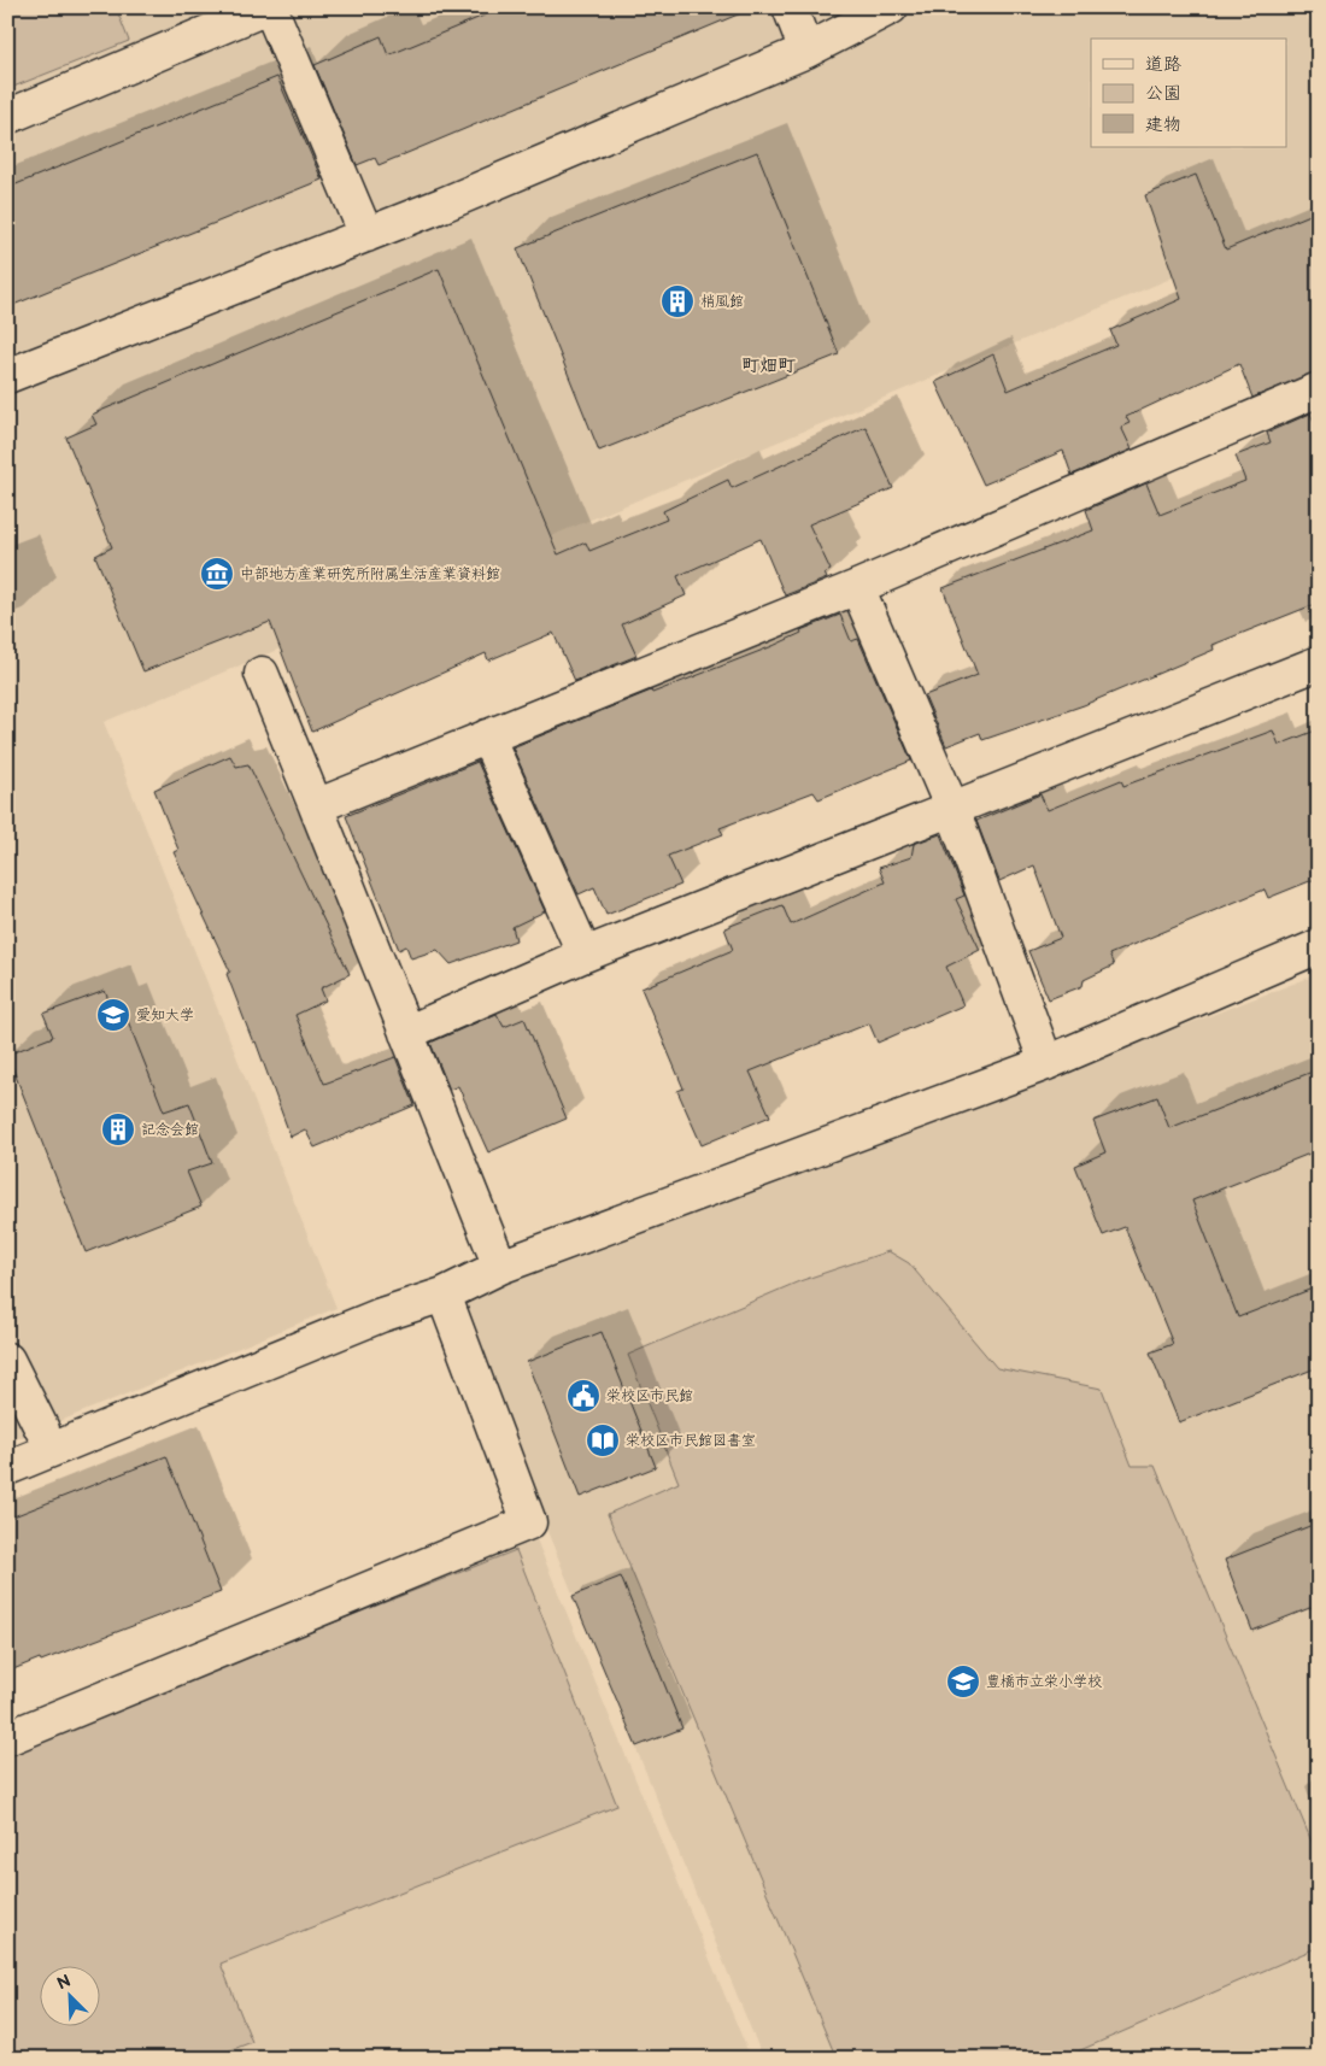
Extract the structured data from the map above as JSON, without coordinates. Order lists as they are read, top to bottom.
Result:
{
  "districts": ["町畑町"],
  "places": {
    "building": ["梢風館", "記念会館"],
    "museum": ["中部地方産業研究所附属生活産業資料館"],
    "school or university": ["愛知大学", "豊橋市立栄小学校"],
    "public building": ["栄校区市民館"],
    "library": ["栄校区市民館図書室"]
  },
  "legend": ["道路", "公園", "建物"],
  "north": "top left"
}
